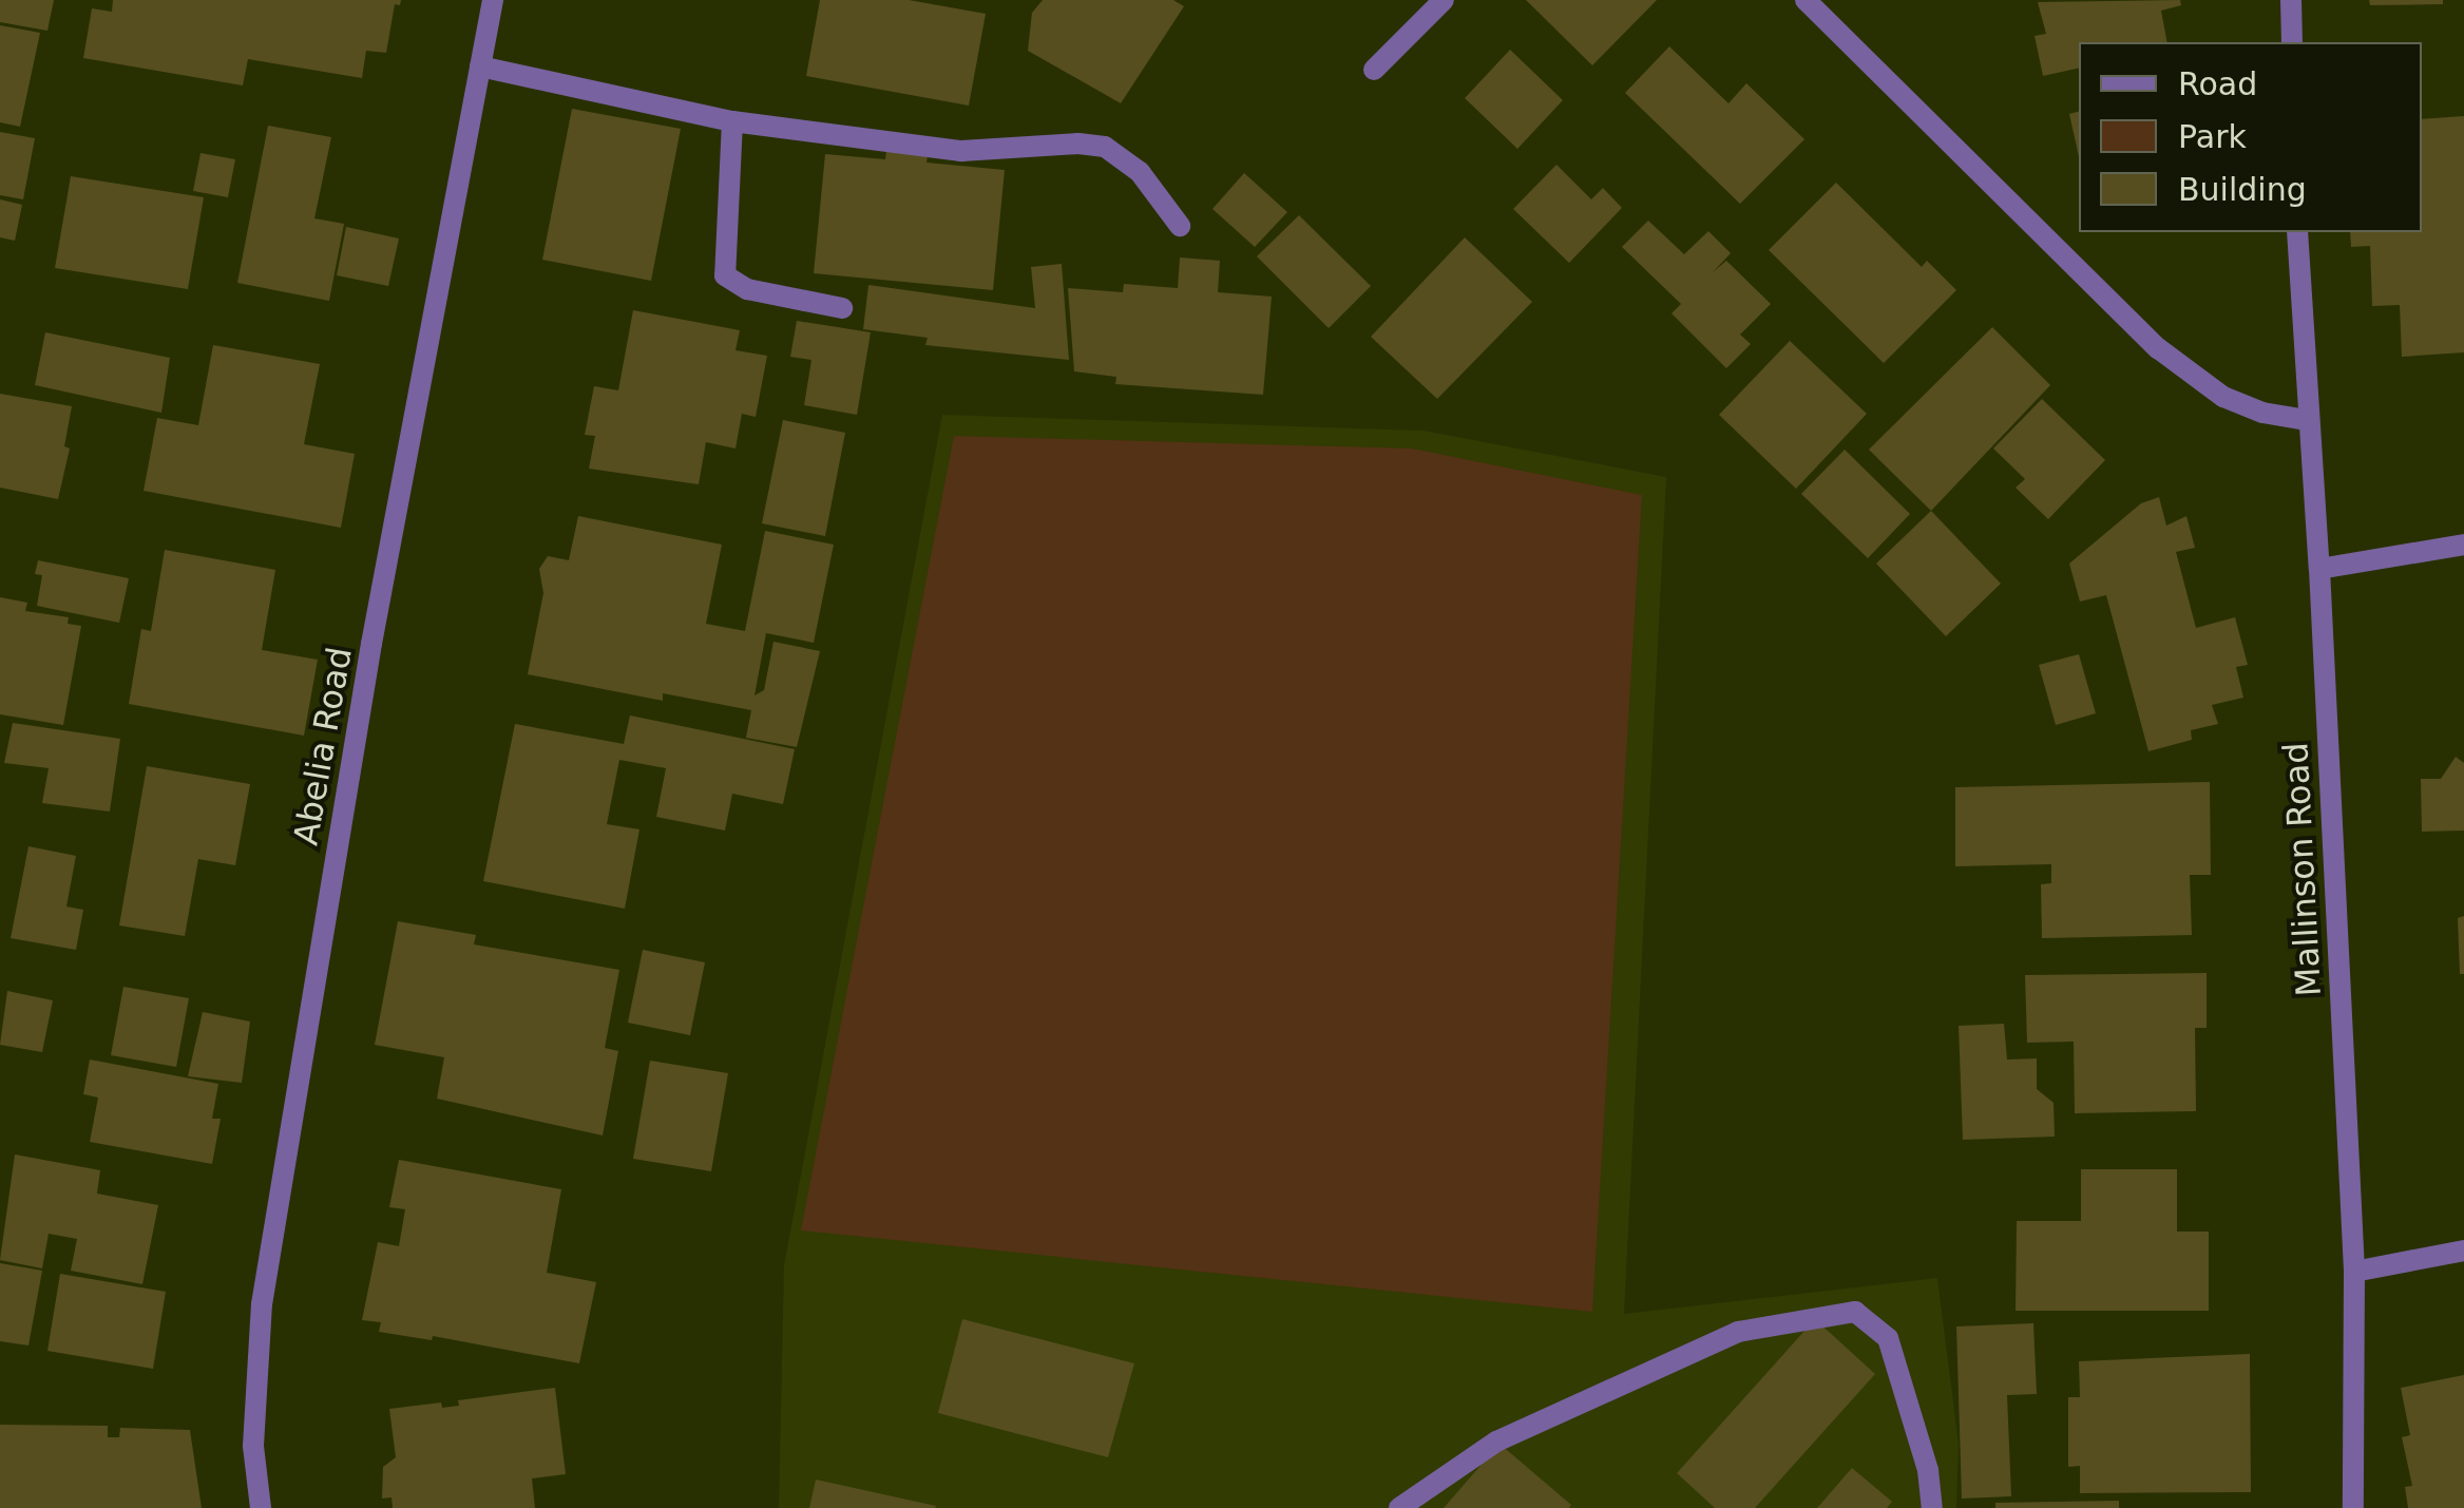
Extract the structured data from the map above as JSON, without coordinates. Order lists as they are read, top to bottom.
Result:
{
  "streets": {
    "street": ["Abelia Road", "Mallinson Road"]
  },
  "legend": ["Road", "Park", "Building"]
}
